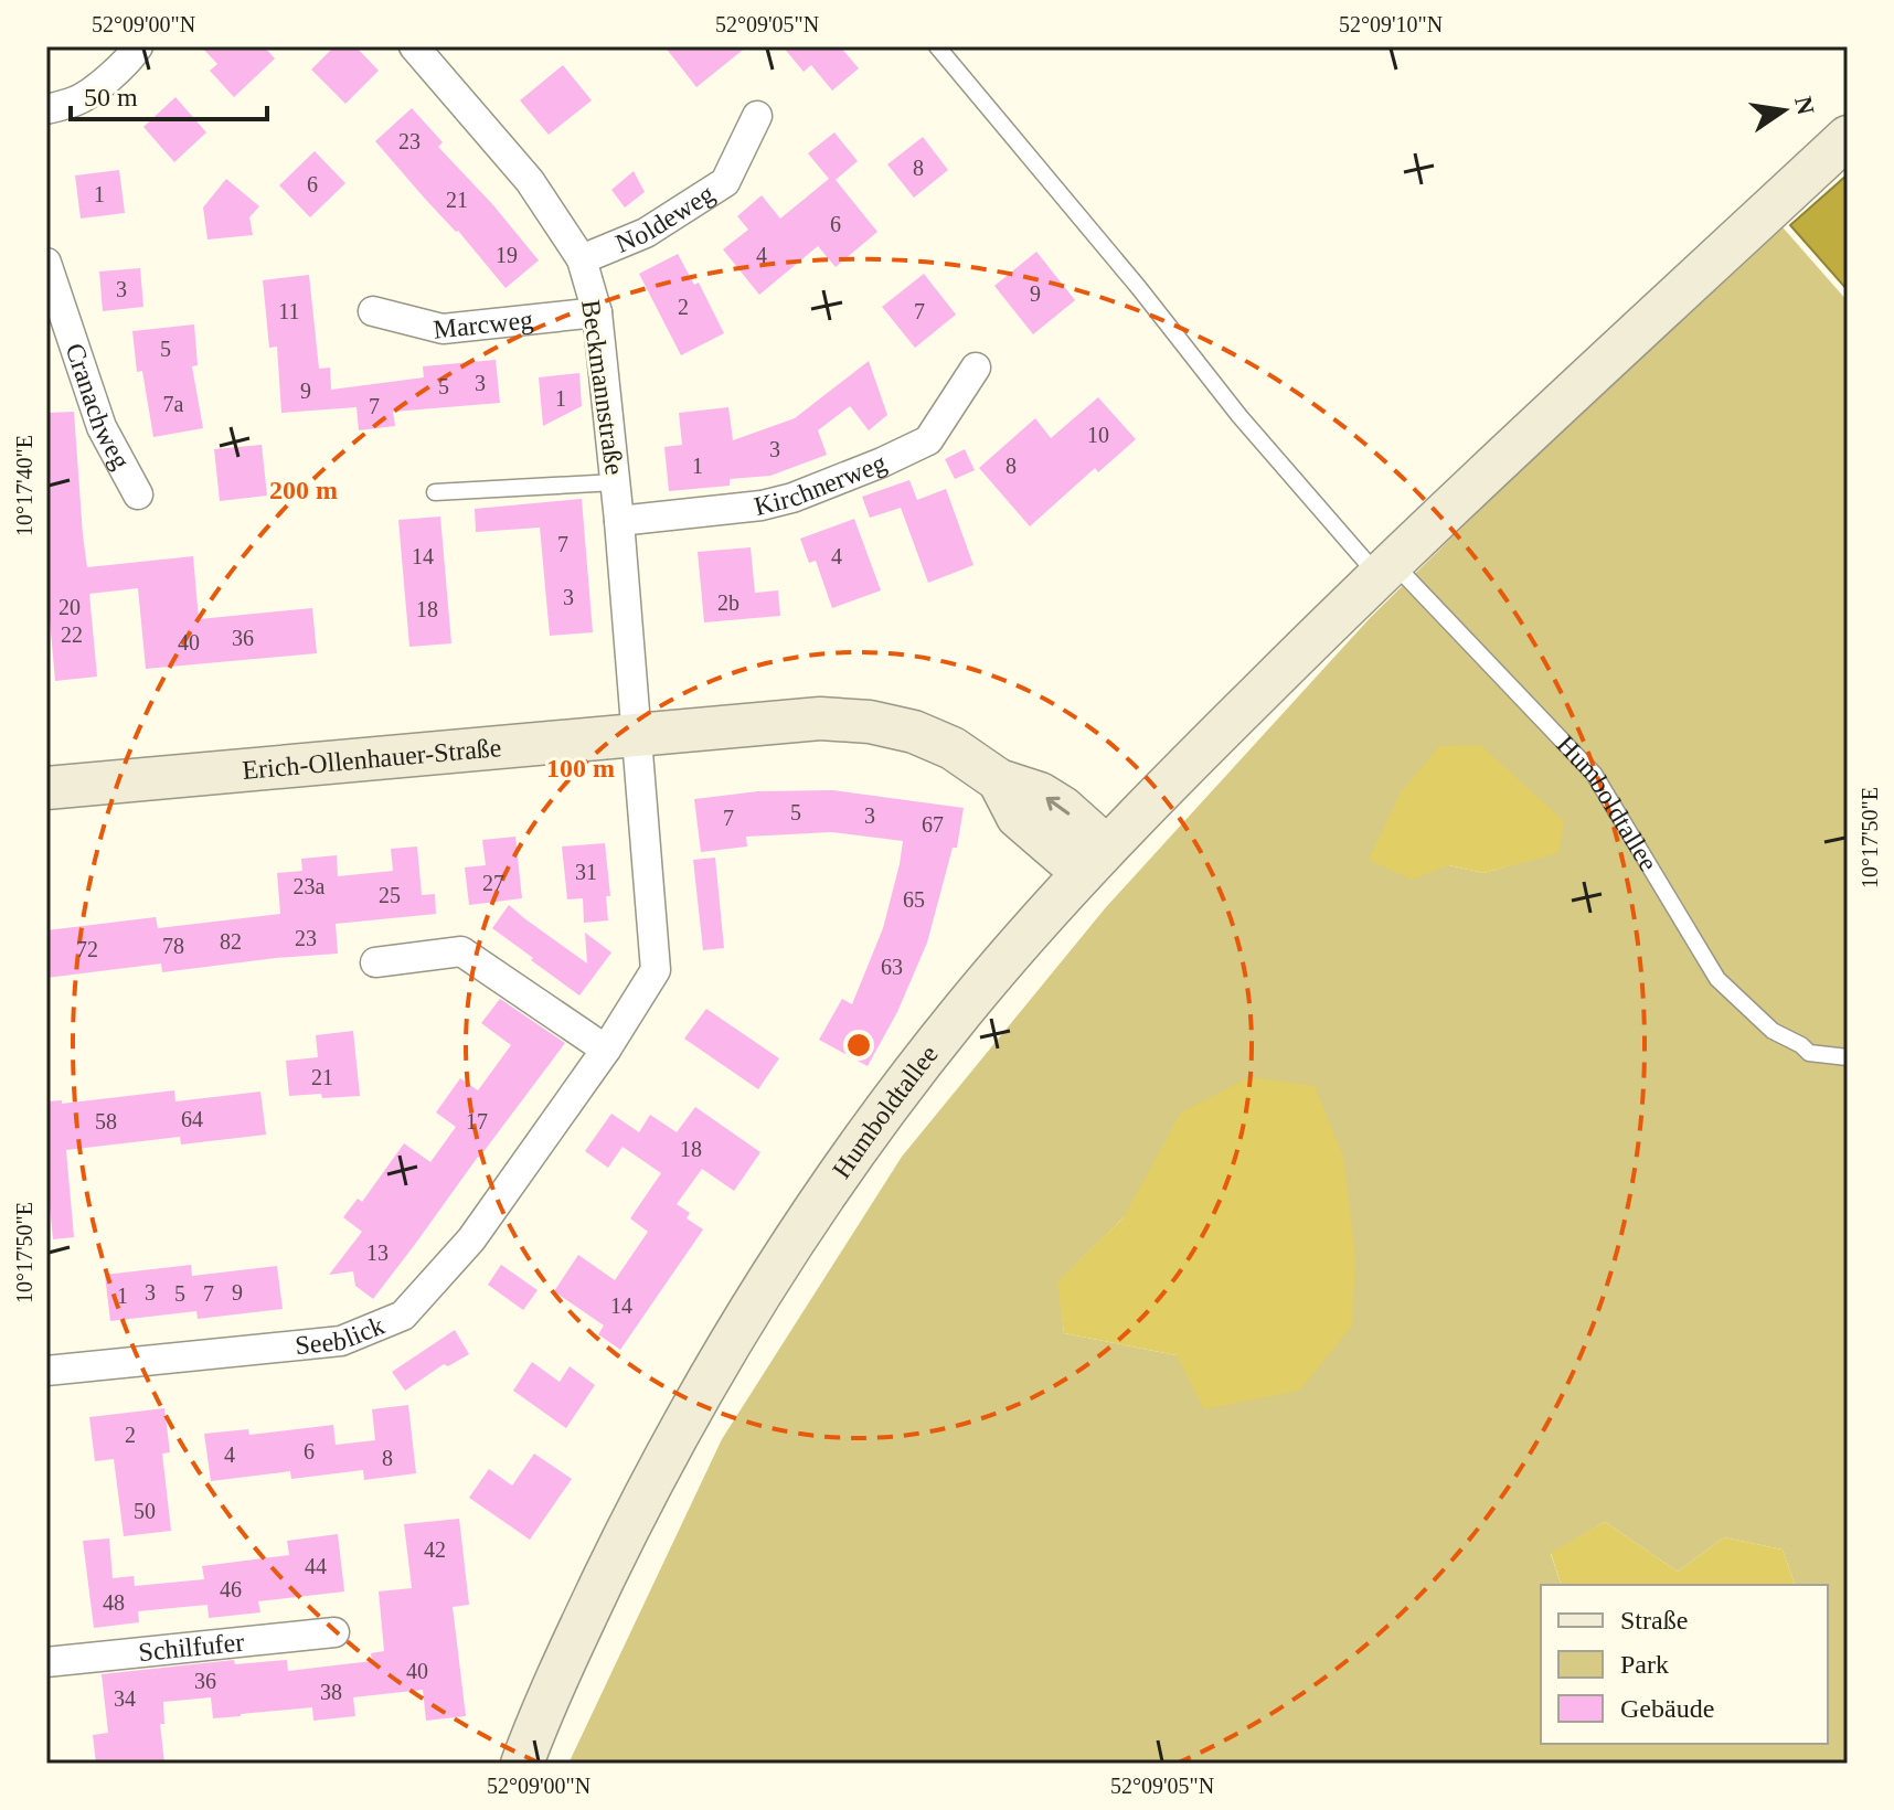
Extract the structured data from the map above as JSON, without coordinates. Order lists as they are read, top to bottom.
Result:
{
  "streets": {
    "street": [
      "Noldeweg",
      "Marcweg",
      "Beckmannstraße",
      "Cranachweg",
      "Kirchnerweg",
      "Erich-Ollenhauer-Straße",
      "Humboldtallee",
      "Seeblick",
      "Schilfufer"
    ]
  },
  "crossings": [
    ["Noldeweg", "Beckmannstraße"],
    ["Marcweg", "Beckmannstraße"],
    ["Beckmannstraße", "Kirchnerweg"],
    ["Beckmannstraße", "Erich-Ollenhauer-Straße"],
    ["Beckmannstraße", "Seeblick"],
    ["Erich-Ollenhauer-Straße", "Humboldtallee"],
    ["Erich-Ollenhauer-Straße", "Seeblick"]
  ],
  "house_numbers": [
    "23",
    "8",
    "6",
    "1",
    "21",
    "6",
    "19",
    "4",
    "3",
    "9",
    "2",
    "11",
    "7",
    "5",
    "3",
    "5",
    "9",
    "1",
    "7a",
    "7",
    "10",
    "3",
    "1",
    "8",
    "7",
    "14",
    "4",
    "3",
    "2b",
    "20",
    "18",
    "22",
    "36",
    "40",
    "5",
    "3",
    "7",
    "67",
    "31",
    "27",
    "23a",
    "25",
    "65",
    "23",
    "82",
    "78",
    "72",
    "63",
    "21",
    "64",
    "58",
    "17",
    "18",
    "13",
    "3",
    "9",
    "5",
    "7",
    "1",
    "14",
    "2",
    "6",
    "4",
    "8",
    "50",
    "42",
    "44",
    "46",
    "48",
    "40",
    "36",
    "38",
    "34"
  ],
  "legend": ["Straße", "Park", "Gebäude"],
  "scale_bar": "50 m",
  "north": "right",
  "coordinates": [
    "52°09'00\"N",
    "52°09'05\"N",
    "52°09'10\"N",
    "10°17'40\"E",
    "10°17'50\"E"
  ],
  "rings": ["200 m", "100 m"]
}
